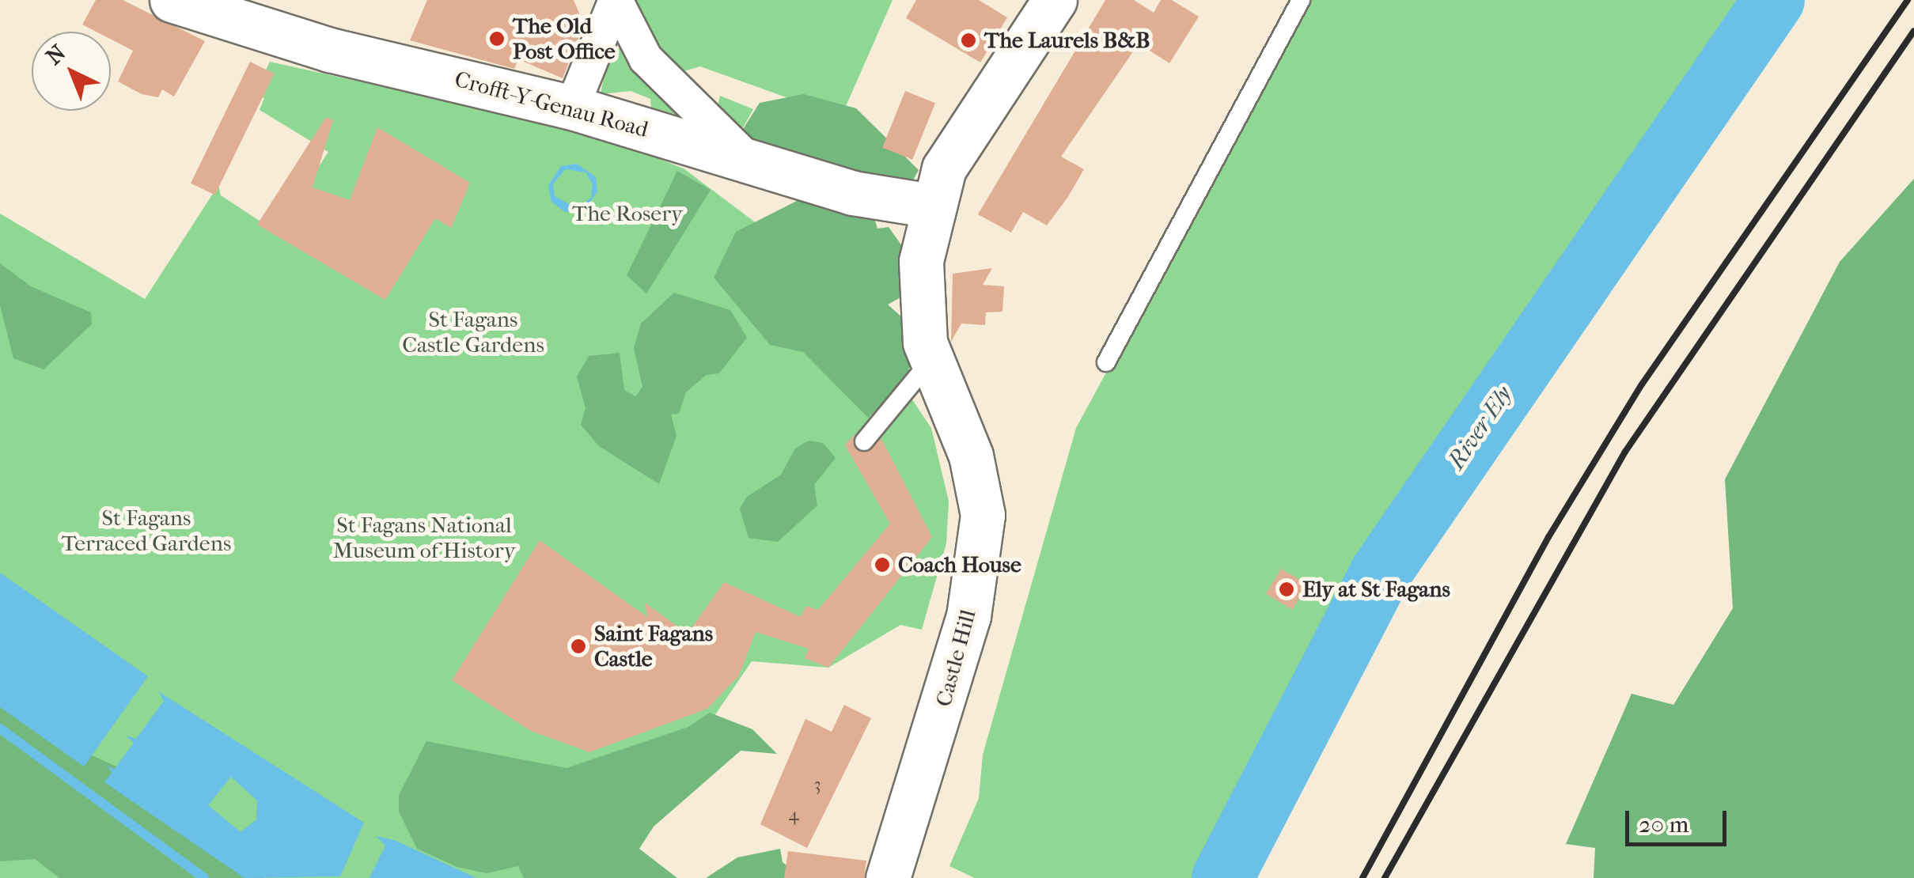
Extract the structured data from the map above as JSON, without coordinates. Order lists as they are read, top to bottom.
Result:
{
  "streets": {
    "street": ["Crofft-Y-Genau Road", "Castle Hill"]
  },
  "crossings": [
    ["Crofft-Y-Genau Road", "Castle Hill"]
  ],
  "water": ["River Ely"],
  "parks": [
    "The Rosery",
    "St Fagans Castle Gardens",
    "St Fagans Terraced Gardens",
    "St Fagans National Museum of History"
  ],
  "places": [
    "The Old Post Office",
    "The Laurels B&B",
    "Coach House",
    "Ely at St Fagans",
    "Saint Fagans Castle"
  ],
  "house_numbers": ["3", "4"],
  "scale_bar": "20 m",
  "north": "top left"
}
